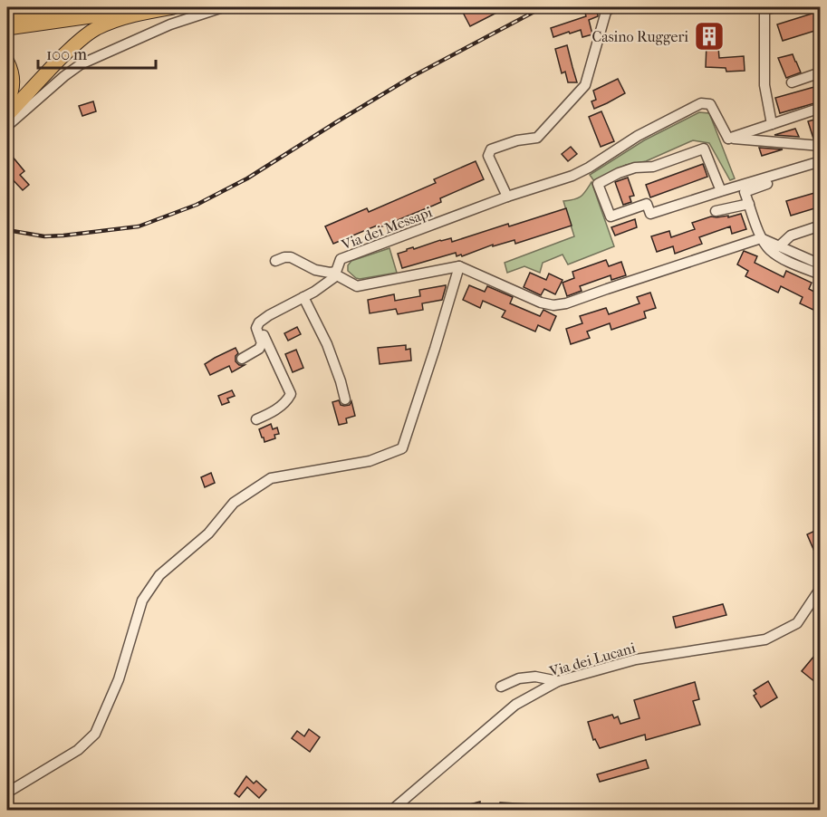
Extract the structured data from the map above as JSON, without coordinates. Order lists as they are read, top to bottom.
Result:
{
  "streets": {
    "street": ["Via dei Messapi", "Via dei Lucani"]
  },
  "places": {
    "building": ["Casino Ruggeri"]
  },
  "scale_bar": "100 m"
}
